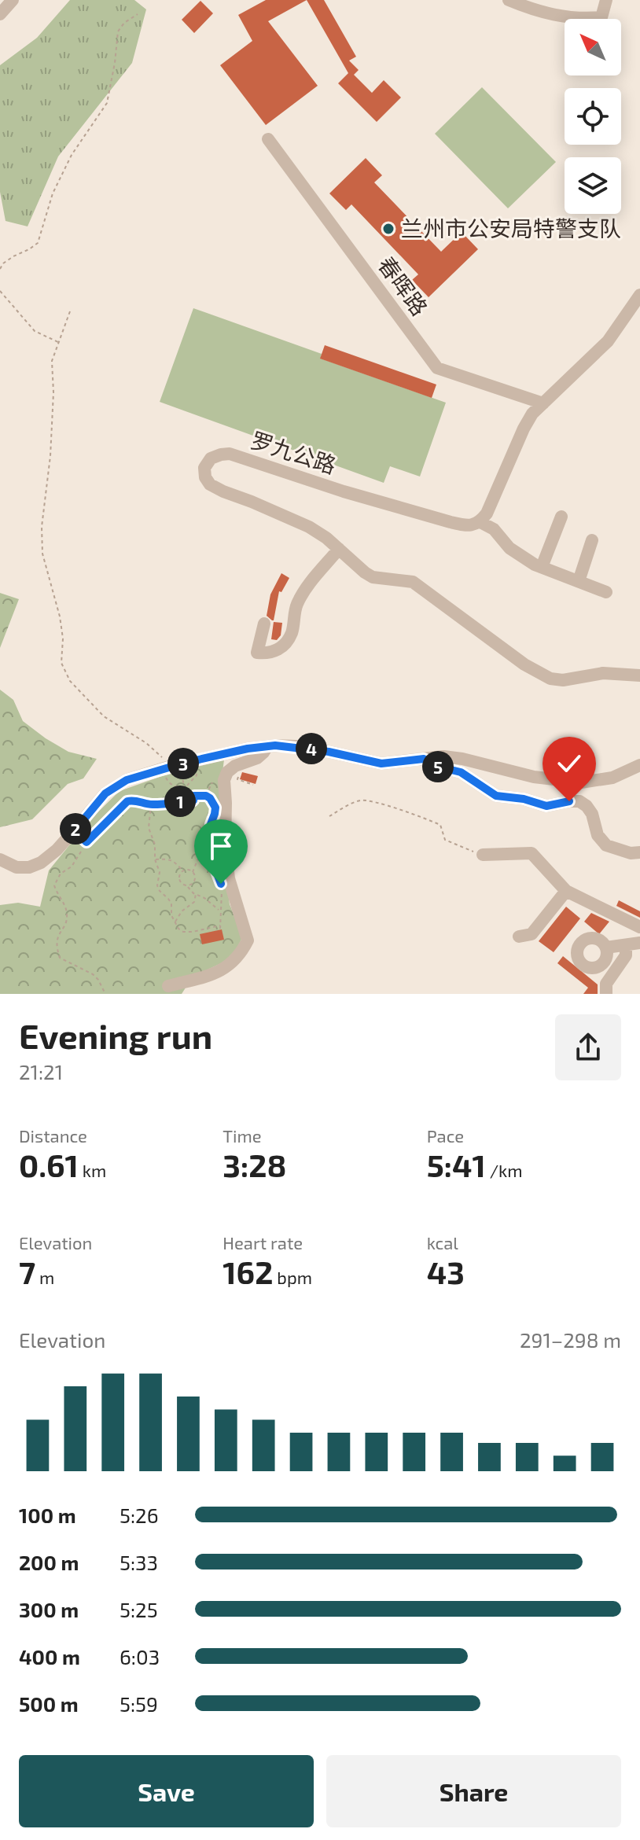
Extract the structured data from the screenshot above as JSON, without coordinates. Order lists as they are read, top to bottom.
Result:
{
  "streets": {
    "street": ["春晖路", "罗九公路"]
  },
  "places": ["兰州市公安局特警支队"],
  "north": "top left",
  "page": {
    "pins": [
      "4",
      "3",
      "5",
      "1",
      "2"
    ],
    "heading": ["Evening run", "21:21"],
    "stats": [
      ["Distance", "0.61 km"],
      ["Time", "3:28"],
      ["Pace", "5:41 /km"],
      ["Elevation", "7 m"],
      ["Heart rate", "162 bpm"],
      ["kcal", "43"]
    ],
    "chart": ["Elevation", "291–298 m"],
    "list": [
      {
        "name": "100 m",
        "note": "5:26"
      },
      {
        "name": "200 m",
        "note": "5:33"
      },
      {
        "name": "300 m",
        "note": "5:25"
      },
      {
        "name": "400 m",
        "note": "6:03"
      },
      {
        "name": "500 m",
        "note": "5:59"
      }
    ],
    "buttons": ["Save", "Share"]
  }
}
